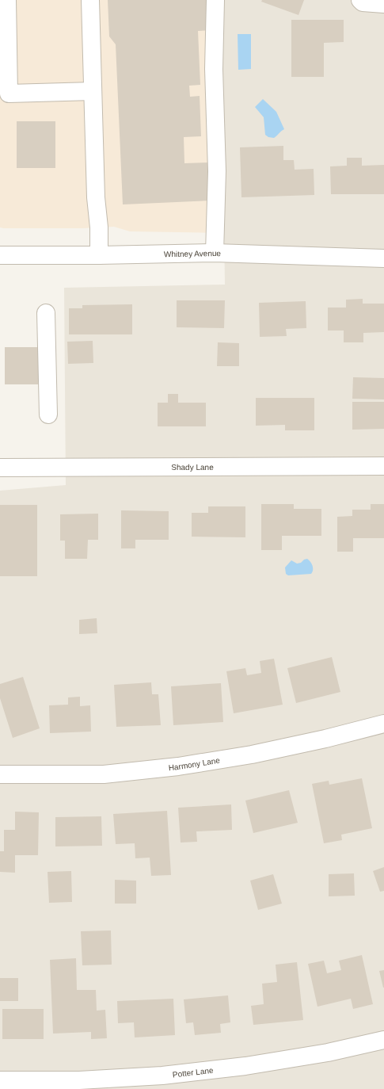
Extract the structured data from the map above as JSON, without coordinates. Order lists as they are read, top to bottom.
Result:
{
  "streets": {
    "street": [
      "Whitney Avenue",
      "Shady Lane",
      "Harmony Lane",
      "Potter Lane"
    ]
  }
}
